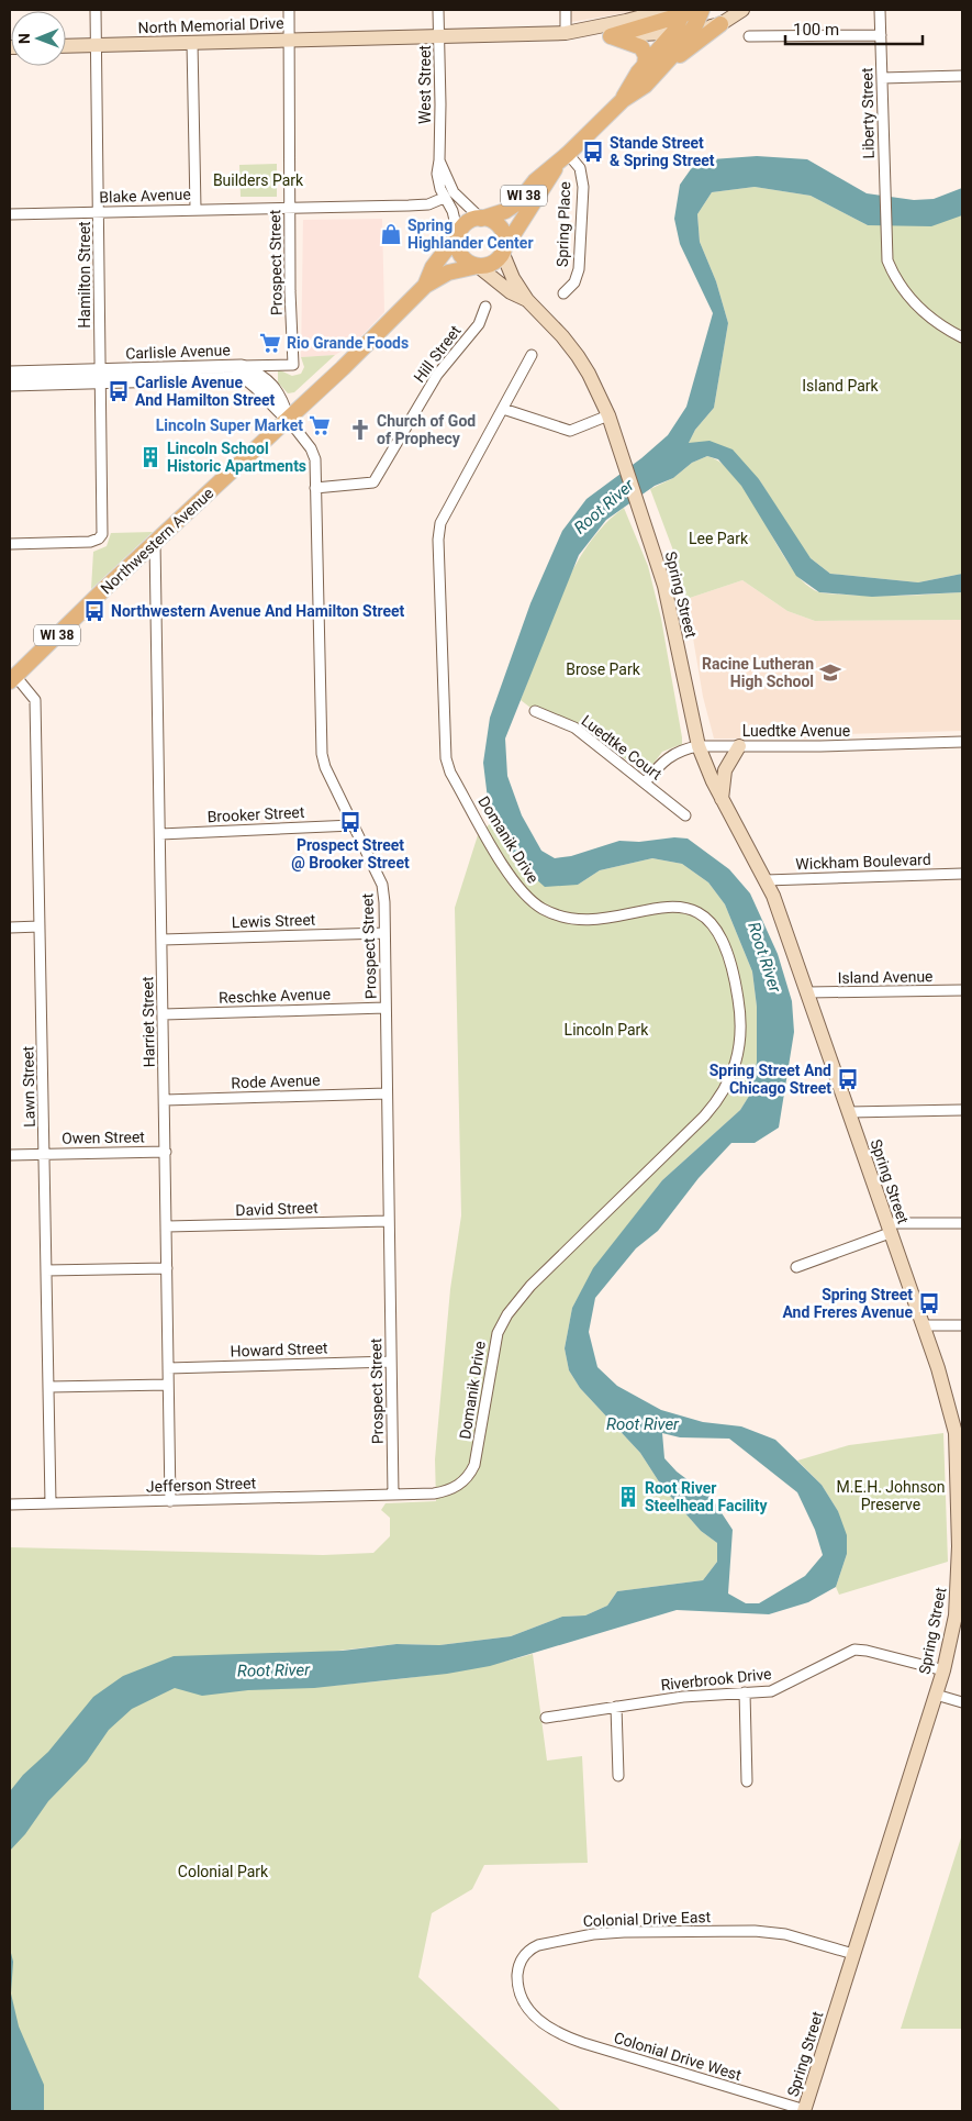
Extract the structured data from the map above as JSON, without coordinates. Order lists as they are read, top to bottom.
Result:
{
  "streets": {
    "main road": [
      "North Memorial Drive",
      "WI 38",
      "Northwestern Avenue",
      "Spring Street"
    ],
    "street": [
      "West Street",
      "Liberty Street",
      "Blake Avenue",
      "Spring Place",
      "Prospect Street",
      "Hamilton Street",
      "Carlisle Avenue",
      "Hill Street",
      "Luedtke Avenue",
      "Luedtke Court",
      "Brooker Street",
      "Domanik Drive",
      "Wickham Boulevard",
      "Lewis Street",
      "Island Avenue",
      "Reschke Avenue",
      "Harriet Street",
      "Rode Avenue",
      "Lawn Street",
      "Owen Street",
      "David Street",
      "Howard Street",
      "Jefferson Street",
      "Riverbrook Drive",
      "Colonial Drive East",
      "Colonial Drive West"
    ]
  },
  "crossings": [
    ["North Memorial Drive", "West Street"],
    ["North Memorial Drive", "WI 38"],
    ["North Memorial Drive", "Prospect Street"],
    ["North Memorial Drive", "Hamilton Street"],
    ["West Street", "Blake Avenue"],
    ["West Street", "WI 38"],
    ["West Street", "Northwestern Avenue"],
    ["West Street", "Spring Street"],
    ["Blake Avenue", "Prospect Street"],
    ["Blake Avenue", "Hamilton Street"],
    ["WI 38", "Spring Place"],
    ["WI 38", "Northwestern Avenue"],
    ["WI 38", "Spring Street"],
    ["Prospect Street", "Carlisle Avenue"],
    ["Prospect Street", "Hill Street"],
    ["Prospect Street", "Northwestern Avenue"],
    ["Prospect Street", "Brooker Street"],
    ["Prospect Street", "Domanik Drive"],
    ["Prospect Street", "Lewis Street"],
    ["Prospect Street", "Reschke Avenue"],
    ["Prospect Street", "Rode Avenue"],
    ["Prospect Street", "David Street"],
    ["Prospect Street", "Howard Street"],
    ["Prospect Street", "Jefferson Street"],
    ["Hamilton Street", "Carlisle Avenue"],
    ["Carlisle Avenue", "Northwestern Avenue"],
    ["Northwestern Avenue", "Spring Street"],
    ["Northwestern Avenue", "Harriet Street"],
    ["Northwestern Avenue", "Lawn Street"],
    ["Spring Street", "Luedtke Avenue"],
    ["Spring Street", "Wickham Boulevard"],
    ["Spring Street", "Island Avenue"],
    ["Spring Street", "Riverbrook Drive"],
    ["Spring Street", "Colonial Drive East"],
    ["Spring Street", "Colonial Drive West"],
    ["Luedtke Avenue", "Luedtke Court"],
    ["Brooker Street", "Harriet Street"],
    ["Domanik Drive", "Jefferson Street"],
    ["Lewis Street", "Harriet Street"],
    ["Reschke Avenue", "Harriet Street"],
    ["Harriet Street", "Rode Avenue"],
    ["Harriet Street", "Owen Street"],
    ["Harriet Street", "David Street"],
    ["Harriet Street", "Howard Street"],
    ["Harriet Street", "Jefferson Street"],
    ["Lawn Street", "Owen Street"],
    ["Lawn Street", "Jefferson Street"],
    ["Colonial Drive East", "Colonial Drive West"]
  ],
  "water": ["Root River"],
  "parks": [
    "Builders Park",
    "Island Park",
    "Lee Park",
    "Brose Park",
    "Lincoln Park",
    "M.E.H. Johnson Preserve",
    "Colonial Park"
  ],
  "places": {
    "bus stop": [
      "Stande Street & Spring Street",
      "Carlisle Avenue And Hamilton Street",
      "Northwestern Avenue And Hamilton Street",
      "Prospect Street @ Brooker Street",
      "Spring Street And Chicago Street",
      "Spring Street And Freres Avenue"
    ],
    "shop": ["Spring Highlander Center"],
    "supermarket": ["Rio Grande Foods", "Lincoln Super Market"],
    "church": ["Church of God of Prophecy"],
    "building": ["Lincoln School Historic Apartments", "Root River Steelhead Facility"],
    "school or university": ["Racine Lutheran High School"]
  },
  "scale_bar": "100 m",
  "north": "left"
}
